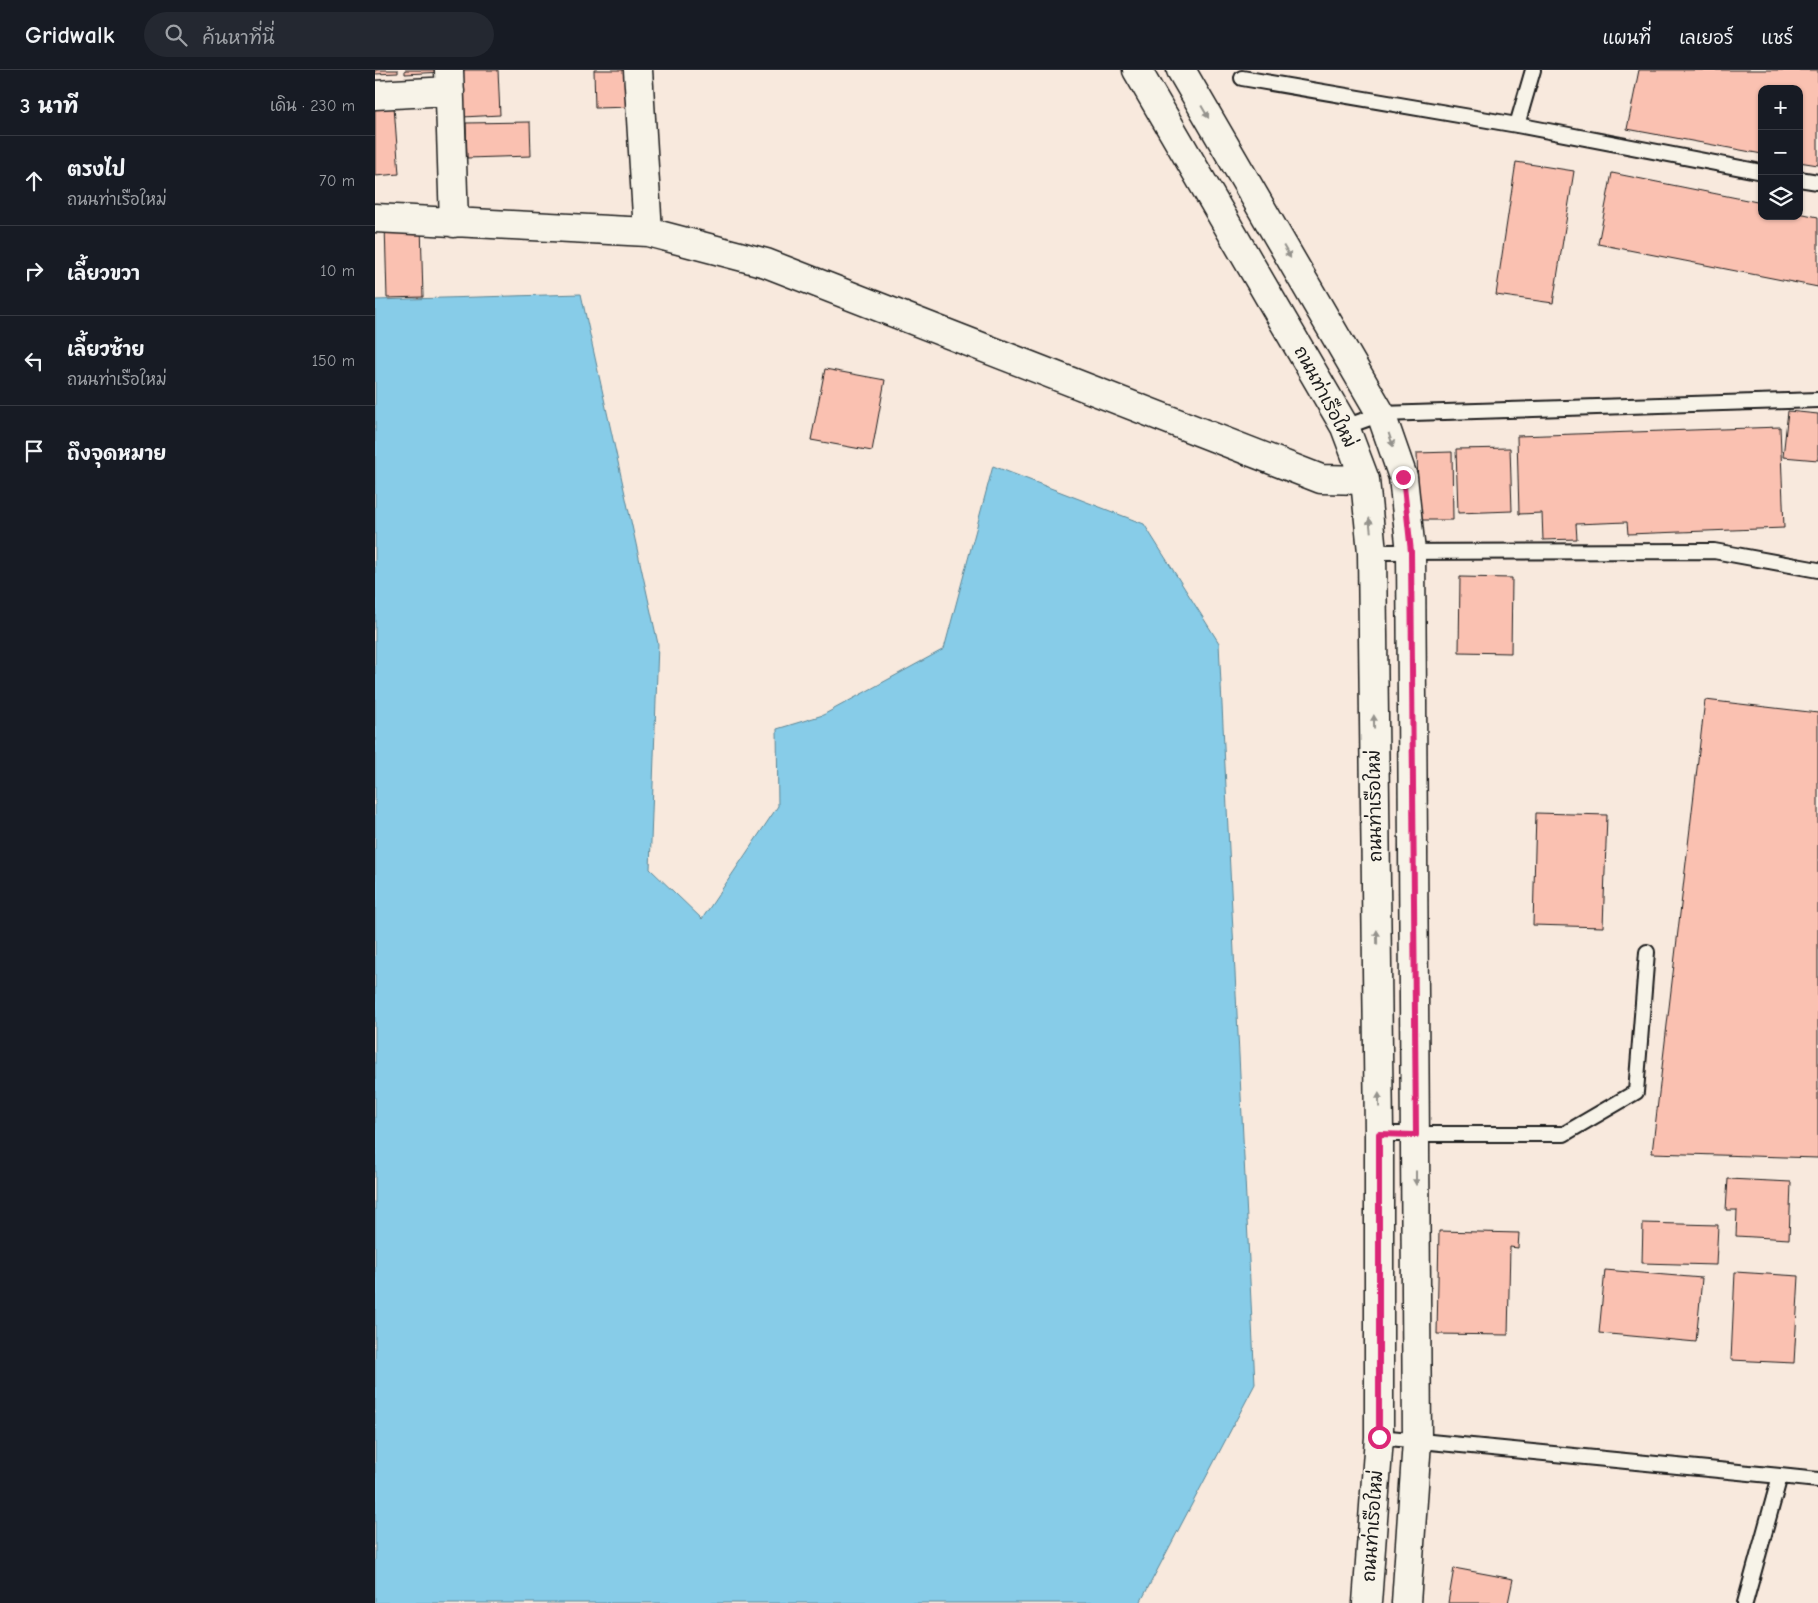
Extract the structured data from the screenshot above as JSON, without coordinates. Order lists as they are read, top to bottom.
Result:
{
  "streets": {
    "street": ["ถนนท่าเรือใหม่"]
  },
  "page": {
    "header": "Gridwalk",
    "search": "ค้นหาที่นี่",
    "nav": ["แผนที่", "เลเยอร์", "แชร์"],
    "heading": ["3 นาที", "เดิน · 230 m"],
    "map_buttons": ["+", "−"],
    "list": [
      ["ตรงไป", "ถนนท่าเรือใหม่", "70 m"],
      ["เลี้ยวขวา", "10 m"],
      ["เลี้ยวซ้าย", "ถนนท่าเรือใหม่", "150 m"],
      "ถึงจุดหมาย"
    ]
  }
}
